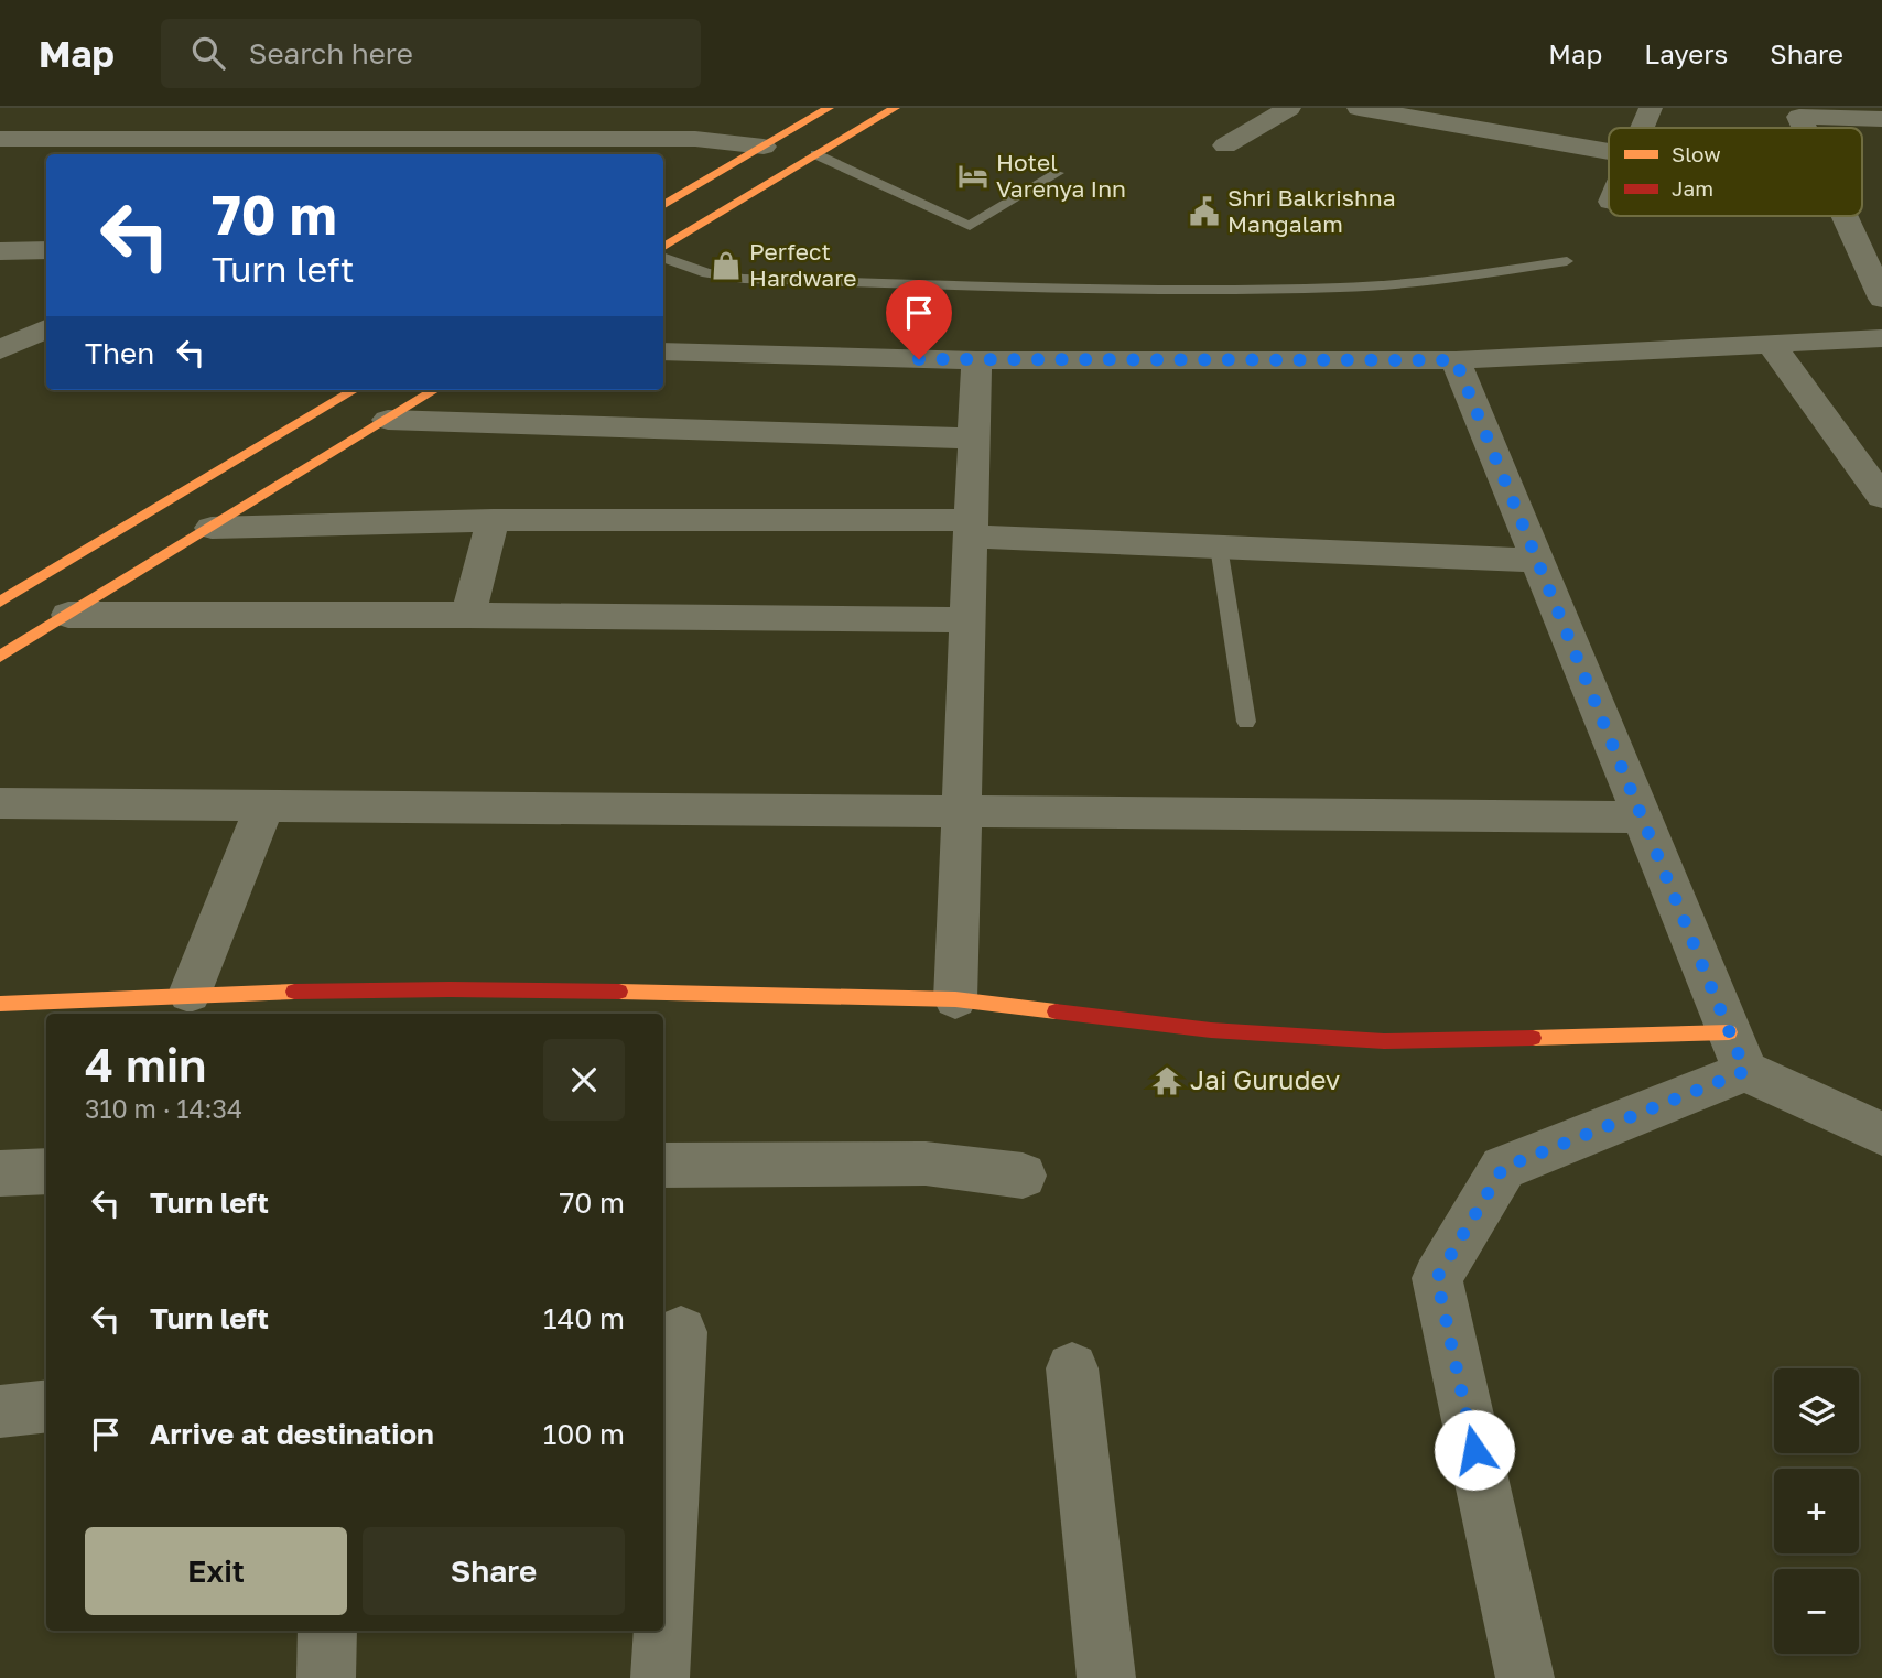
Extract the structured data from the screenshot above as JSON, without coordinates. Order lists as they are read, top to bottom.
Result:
{
  "places": {
    "hotel": ["Hotel Varenya Inn"],
    "public building": ["Shri Balkrishna Mangalam"],
    "shop": ["Perfect Hardware"],
    "temple": ["Jai Gurudev"]
  },
  "legend": ["Slow", "Jam"],
  "page": {
    "header": "Map",
    "search": "Search here",
    "nav": ["Map", "Layers", "Share"],
    "turn": ["70 m", "Turn left"],
    "then": "Then",
    "heading": ["4 min", "310 m · 14:34"],
    "list": [
      {
        "name": "Turn left",
        "value": "70 m"
      },
      {
        "name": "Turn left",
        "value": "140 m"
      },
      {
        "name": "Arrive at destination",
        "value": "100 m"
      }
    ],
    "map_buttons": ["+", "−"],
    "buttons": ["Exit", "Share"]
  }
}
